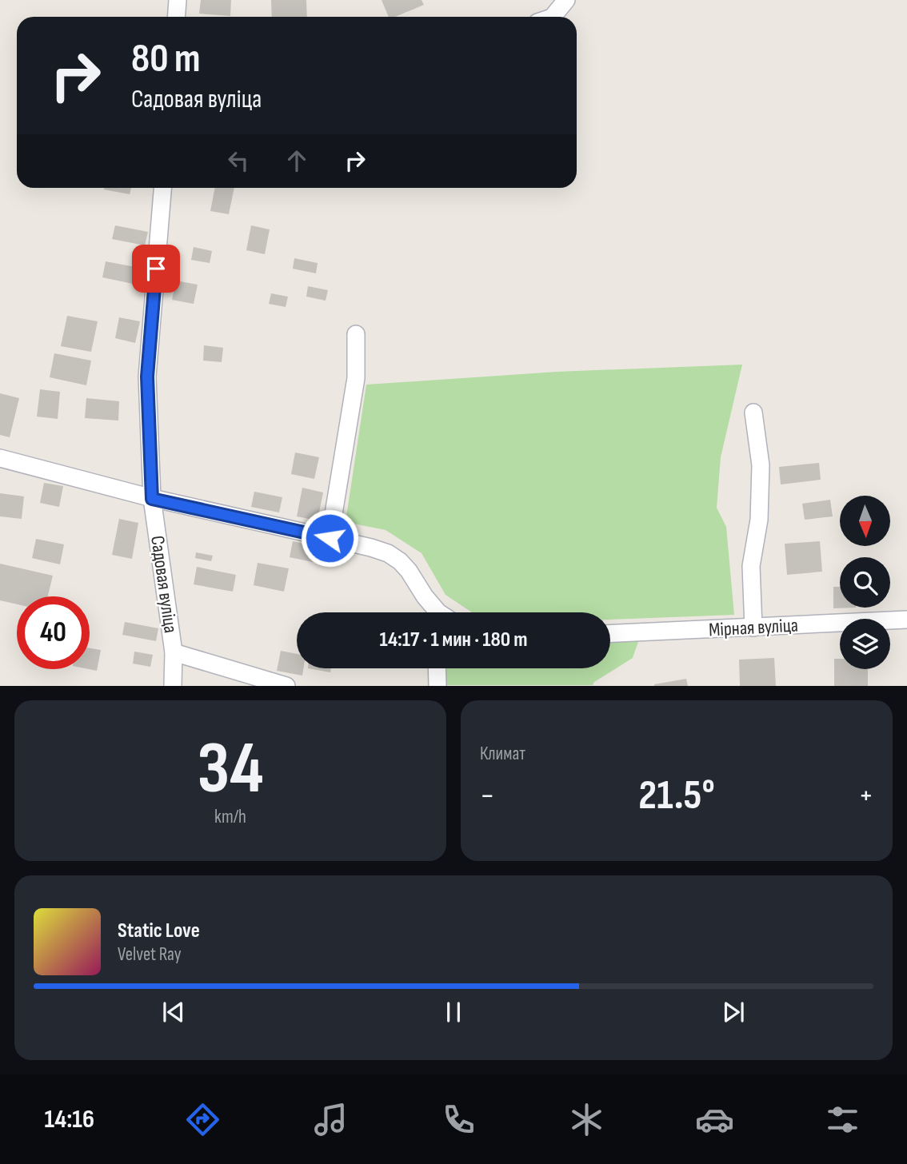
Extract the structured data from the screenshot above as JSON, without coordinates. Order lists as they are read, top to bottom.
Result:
{
  "streets": {
    "street": ["Садовая вуліца", "Мірная вуліца"]
  },
  "north": "bottom",
  "page": {
    "turn": ["80 m", "Садовая вуліца"],
    "limit": "40",
    "trip": "14:17 · 1 мин · 180 m",
    "tile": [
      ["34", "km/h"],
      "Климат"
    ],
    "heat": ["−", "21.5°", "+"],
    "song": ["Static Love", "Velvet Ray"],
    "tabs": "14:16"
  }
}
